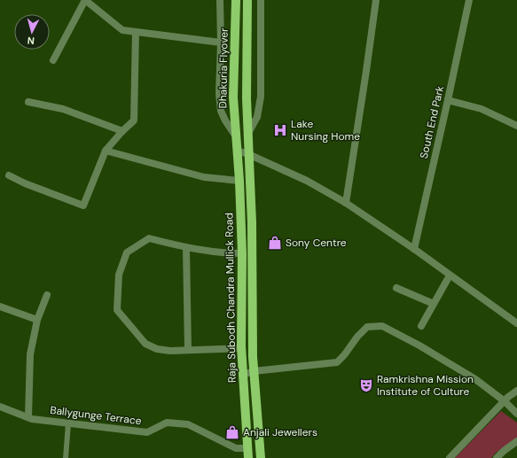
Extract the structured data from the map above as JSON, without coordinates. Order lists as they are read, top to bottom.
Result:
{
  "streets": {
    "main road": ["Dhakuria Flyover", "Raja Subodh Chandra Mullick Road"],
    "street": ["South End Park", "Ballygunge Terrace"]
  },
  "crossings": [
    ["Dhakuria Flyover", "Raja Subodh Chandra Mullick Road"],
    ["Raja Subodh Chandra Mullick Road", "Ballygunge Terrace"]
  ],
  "places": {
    "hospital": ["Lake Nursing Home"],
    "shop": ["Sony Centre", "Anjali Jewellers"],
    "theatre": ["Ramkrishna Mission Institute of Culture"]
  },
  "north": "bottom"
}
